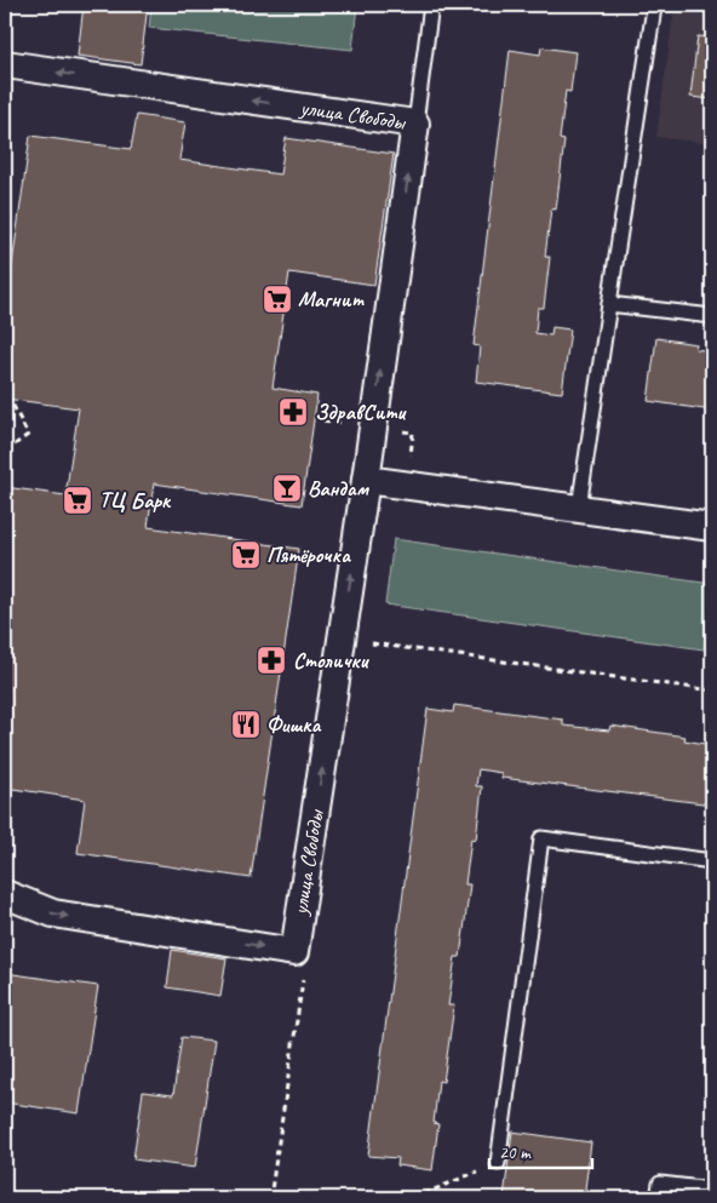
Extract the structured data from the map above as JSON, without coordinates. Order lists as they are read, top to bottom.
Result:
{
  "streets": {
    "street": ["улица Свободы"]
  },
  "places": {
    "supermarket": ["Магнит", "ТЦ Барк", "Пятёрочка"],
    "pharmacy": ["ЗдравСити", "Столички"],
    "bar": ["Вандам"],
    "restaurant": ["Фишка"]
  },
  "scale_bar": "20 m"
}
